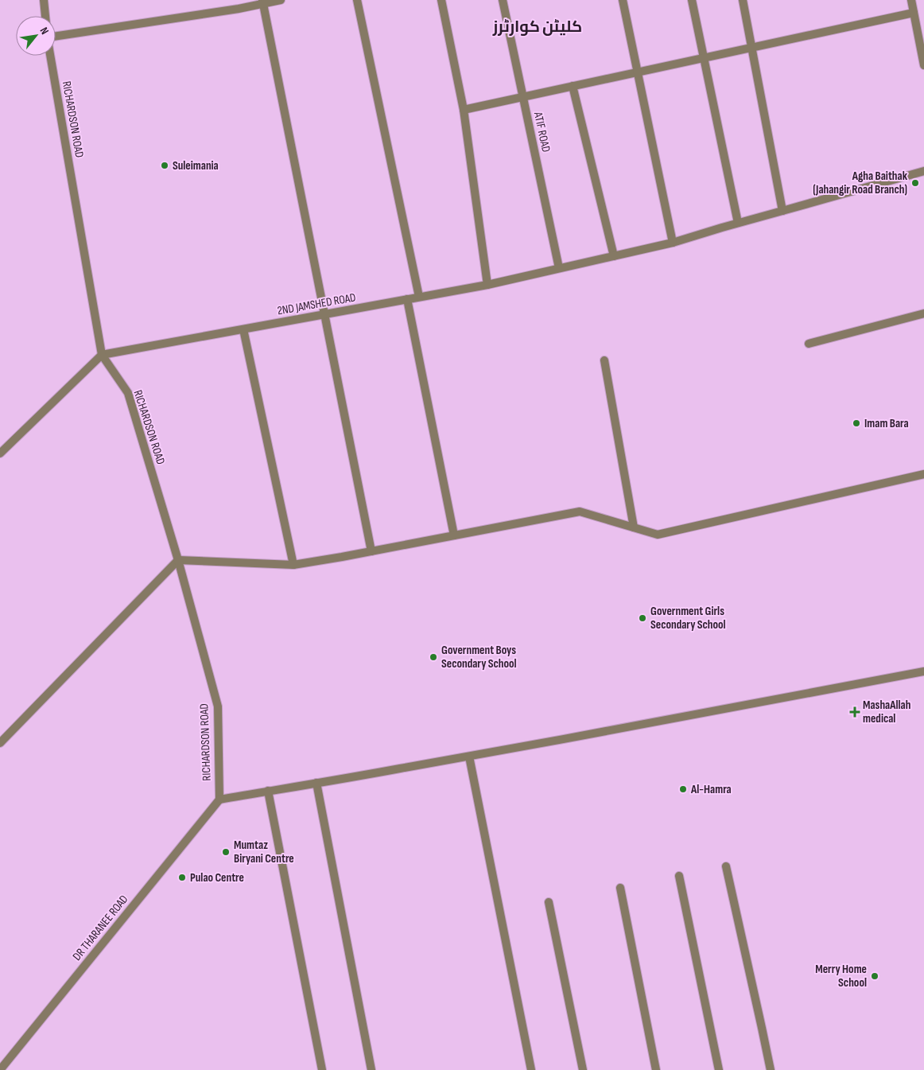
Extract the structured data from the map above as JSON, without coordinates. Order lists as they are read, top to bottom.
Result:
{
  "streets": {
    "street": [
      "RICHARDSON ROAD",
      "ATIF ROAD",
      "2ND JAMSHED ROAD",
      "DR THARANEE ROAD"
    ]
  },
  "crossings": [
    ["RICHARDSON ROAD", "2ND JAMSHED ROAD"],
    ["RICHARDSON ROAD", "DR THARANEE ROAD"],
    ["ATIF ROAD", "2ND JAMSHED ROAD"]
  ],
  "districts": ["کلیٹن کوارٹرز"],
  "places": {
    "other": [
      "Suleimania",
      "Agha Baithak (Jahangir Road Branch)",
      "Imam Bara",
      "Government Girls Secondary School",
      "Government Boys Secondary School",
      "Al-Hamra",
      "Mumtaz Biryani Centre",
      "Pulao Centre",
      "Merry Home School"
    ],
    "health": ["MashaAllah medical"]
  },
  "north": "top right"
}
